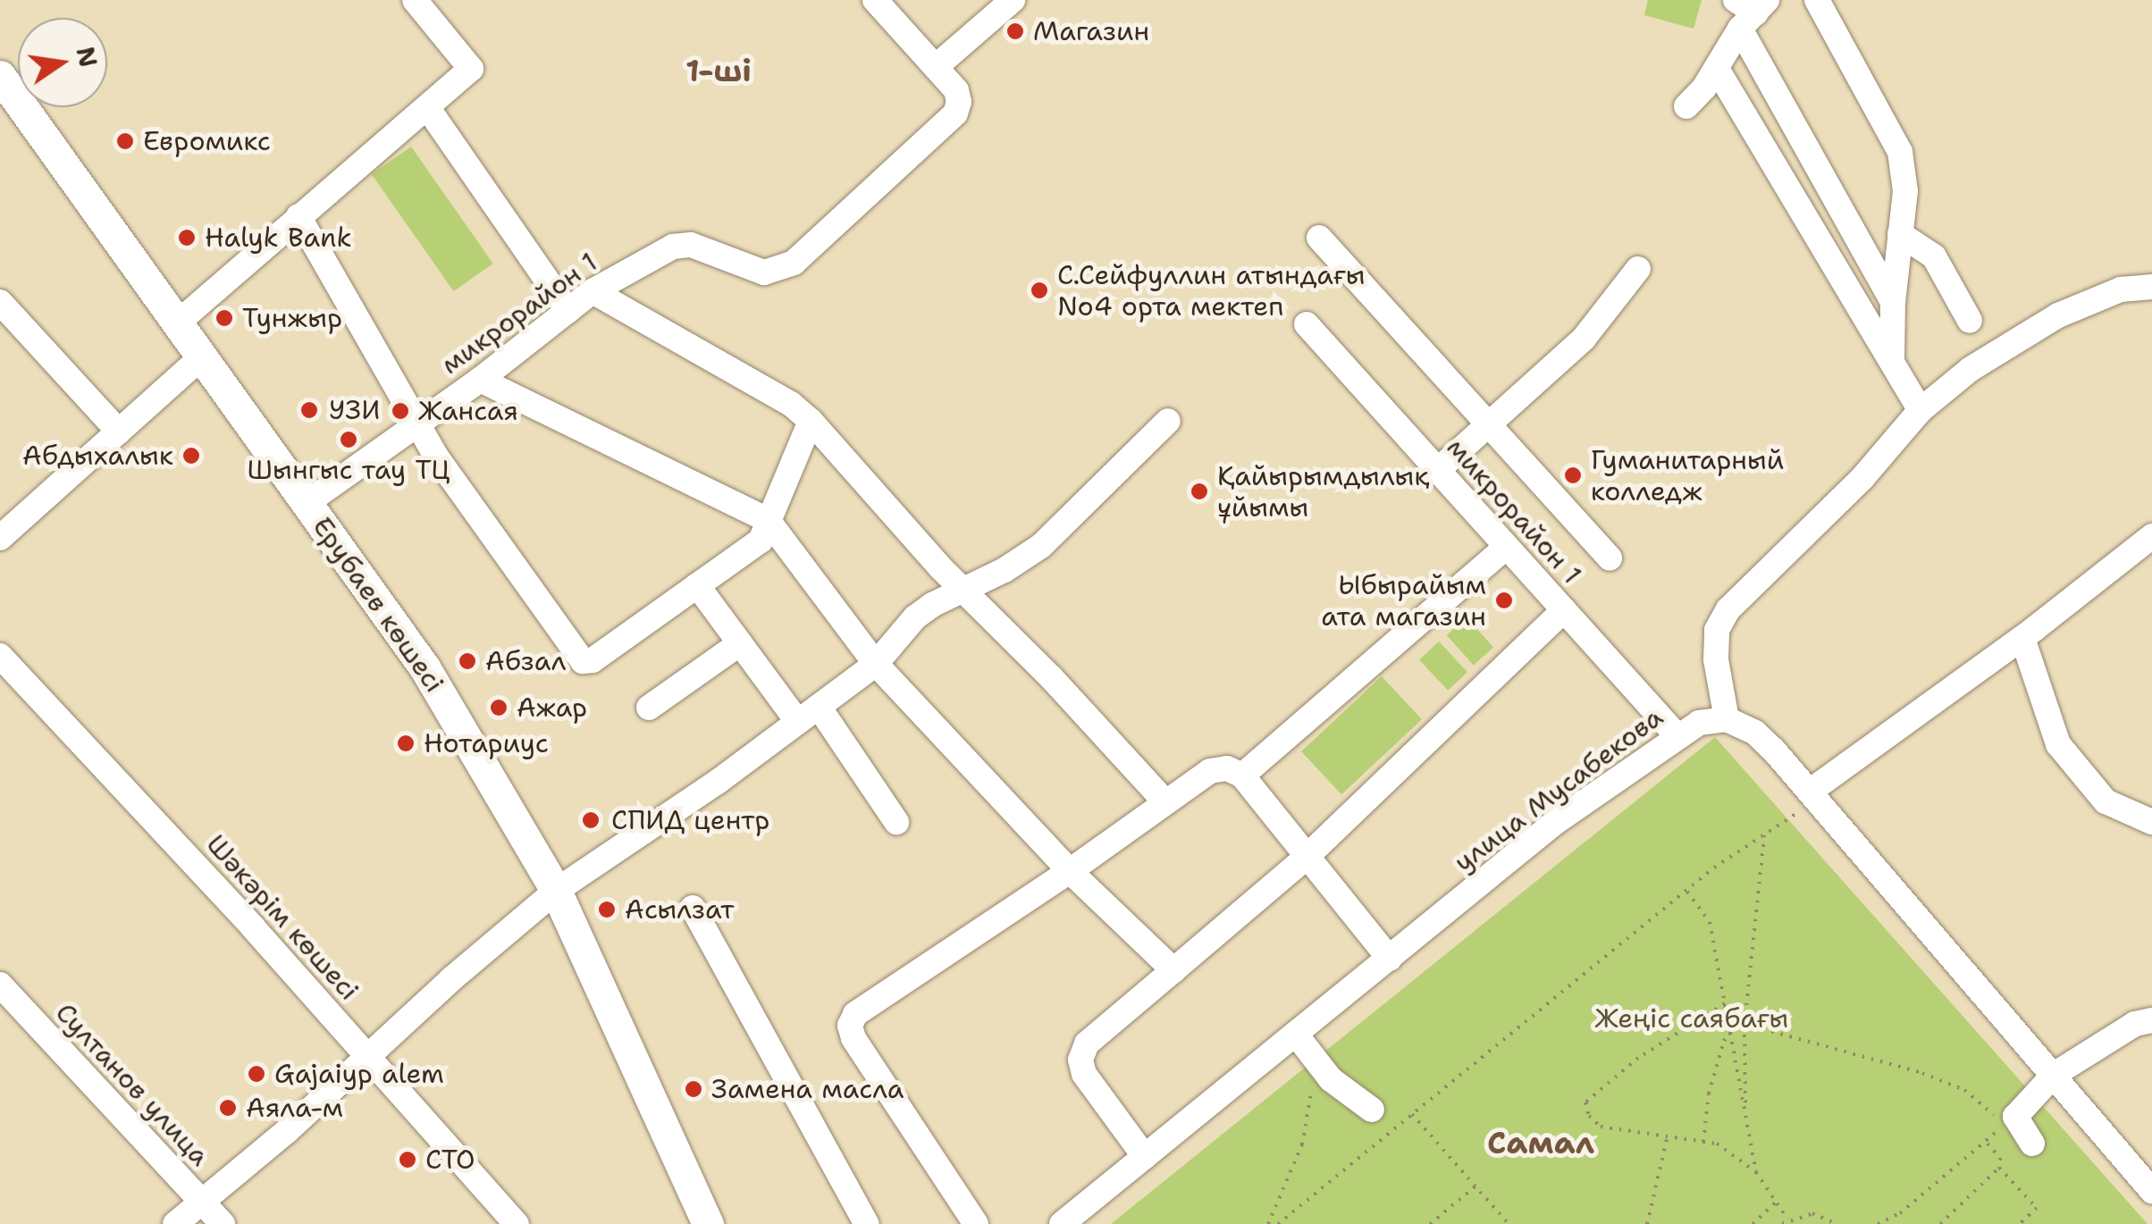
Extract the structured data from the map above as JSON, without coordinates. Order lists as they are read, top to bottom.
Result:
{
  "streets": {
    "main road": ["Ерубаев көшесі"],
    "street": [
      "микрорайон 1",
      "улица Мусабекова",
      "Шәкәрім көшесі",
      "Султанов улица"
    ]
  },
  "crossings": [
    ["микрорайон 1", "Ерубаев көшесі"],
    ["микрорайон 1", "улица Мусабекова"]
  ],
  "districts": ["1-ші", "Самал"],
  "parks": ["Жеңіс саябағы"],
  "places": [
    "Магазин",
    "Евромикс",
    "Halyk Bank",
    "С.Сейфуллин атындағы No4 орта мектеп",
    "Тунжыр",
    "УЗИ",
    "Жансая",
    "Шынгыс тау ТЦ",
    "Абдыхалык",
    "Гуманитарный колледж",
    "Қайырымдылық ұйымы",
    "Ыбырайым ата магазин",
    "Абзал",
    "Ажар",
    "Нотариус",
    "СПИД центр",
    "Асылзат",
    "Gajaiyp alem",
    "Замена масла",
    "Аяла-м",
    "СТО"
  ],
  "north": "right"
}
